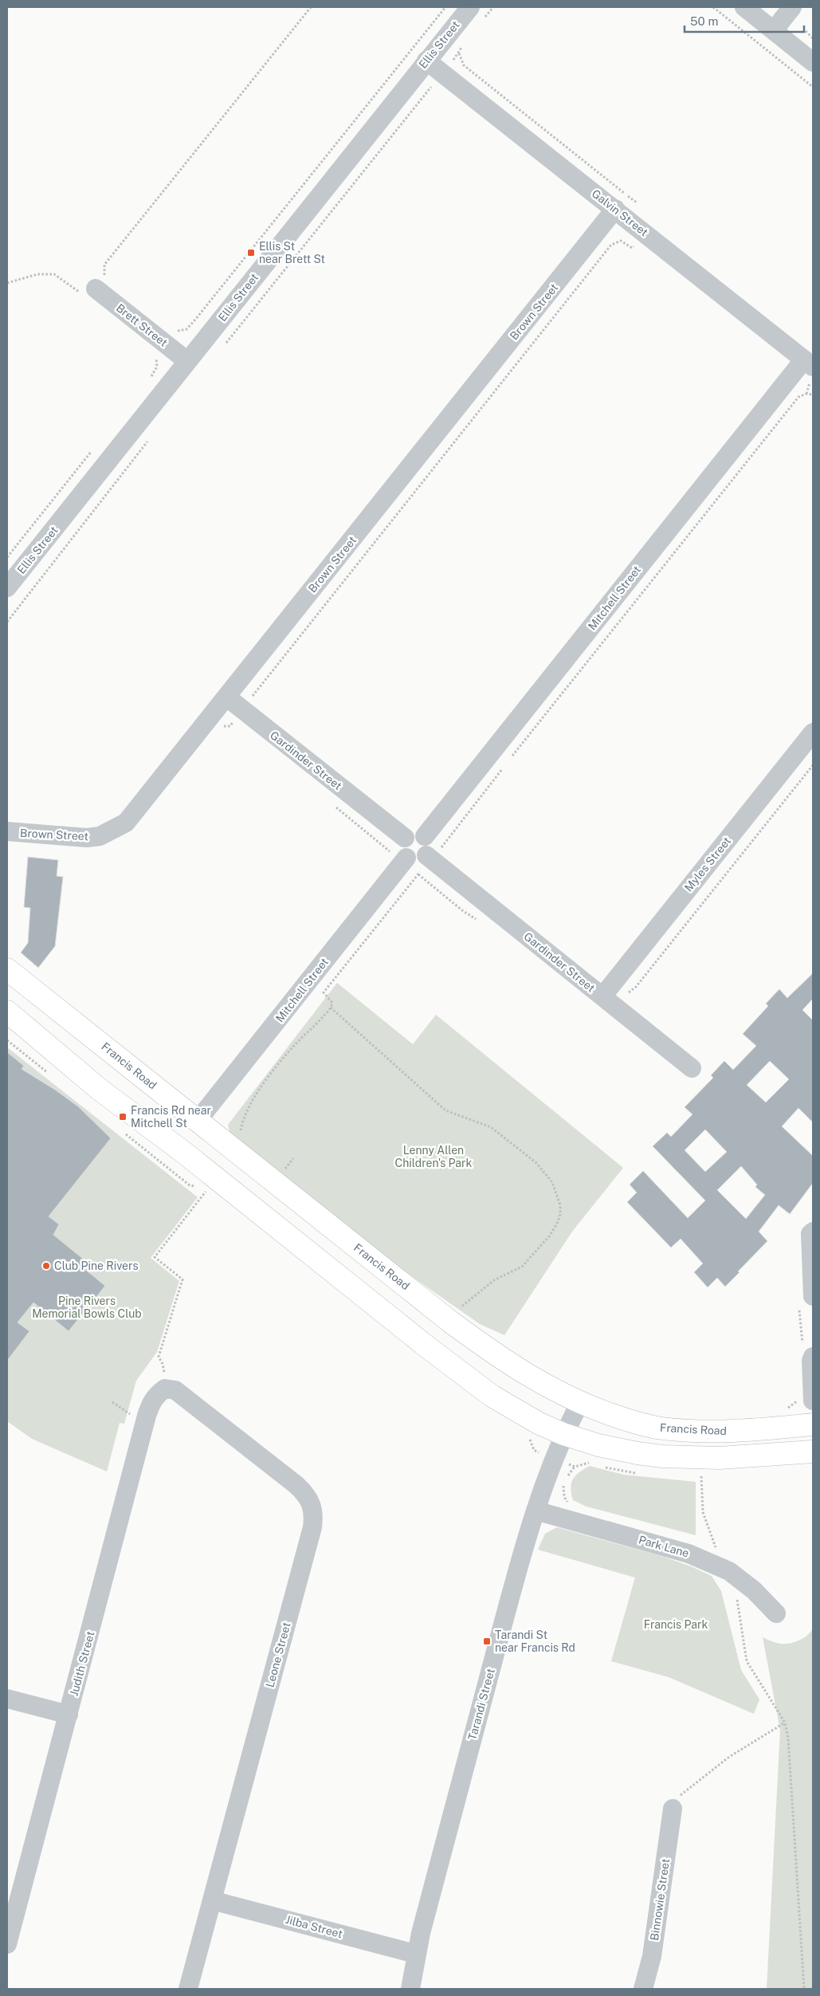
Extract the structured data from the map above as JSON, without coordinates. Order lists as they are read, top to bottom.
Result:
{
  "streets": {
    "main road": ["Francis Road"],
    "street": [
      "Ellis Street",
      "Galvin Street",
      "Brown Street",
      "Brett Street",
      "Mitchell Street",
      "Gardinder Street",
      "Myles Street",
      "Park Lane",
      "Leone Street",
      "Judith Street",
      "Tarandi Street",
      "Binnowie Street",
      "Jilba Street"
    ]
  },
  "crossings": [
    ["Ellis Street", "Galvin Street"],
    ["Ellis Street", "Brett Street"],
    ["Galvin Street", "Brown Street"],
    ["Galvin Street", "Mitchell Street"],
    ["Brown Street", "Gardinder Street"],
    ["Mitchell Street", "Gardinder Street"],
    ["Mitchell Street", "Francis Road"],
    ["Gardinder Street", "Myles Street"],
    ["Francis Road", "Tarandi Street"],
    ["Park Lane", "Tarandi Street"],
    ["Leone Street", "Judith Street"],
    ["Leone Street", "Jilba Street"],
    ["Tarandi Street", "Jilba Street"]
  ],
  "parks": ["Lenny Allen Children's Park", "Pine Rivers Memorial Bowls Club", "Francis Park"],
  "places": {
    "transit": ["Ellis St near Brett St", "Francis Rd near Mitchell St", "Tarandi St near Francis Rd"],
    "other": ["Club Pine Rivers"]
  },
  "scale_bar": "50 m"
}
